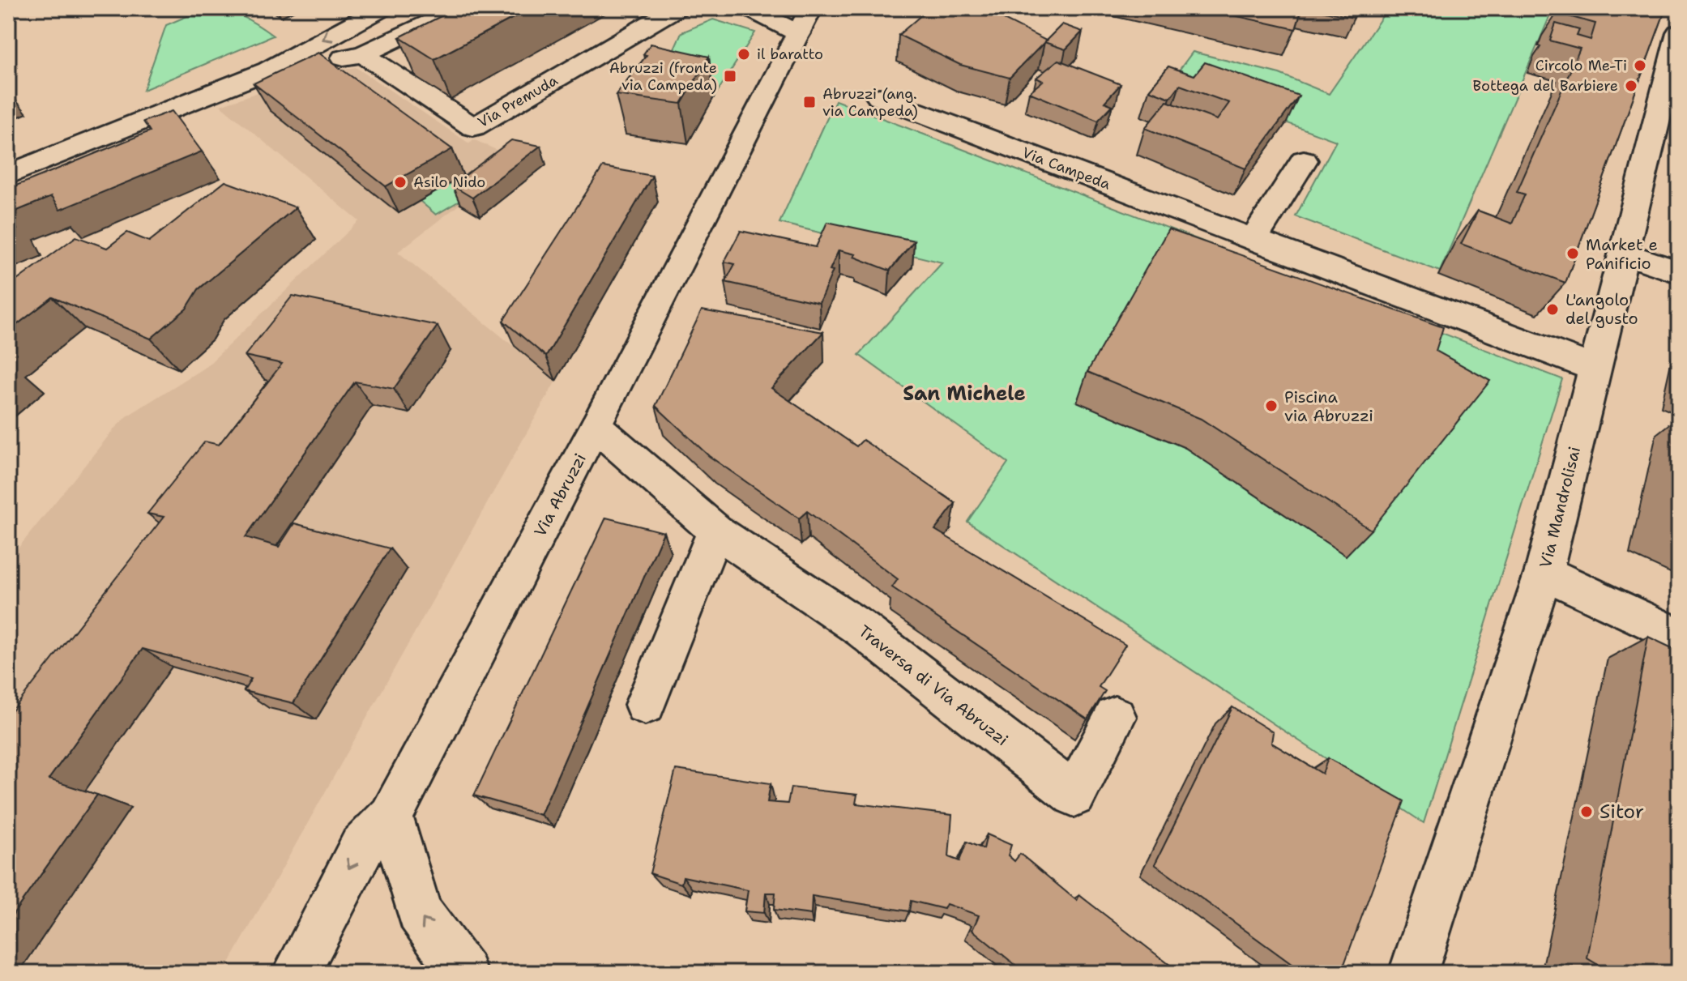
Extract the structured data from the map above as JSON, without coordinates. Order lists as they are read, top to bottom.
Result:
{
  "streets": {
    "street": [
      "Via Premuda",
      "Via Campeda",
      "Via Abruzzi",
      "Via Mandrolisai",
      "Traversa di Via Abruzzi"
    ]
  },
  "crossings": [
    ["Via Campeda", "Via Mandrolisai"],
    ["Via Abruzzi", "Traversa di Via Abruzzi"]
  ],
  "districts": ["San Michele"],
  "places": {
    "other": [
      "il baratto",
      "Circolo Me-Ti",
      "Bottega del Barbiere",
      "Asilo Nido",
      "Market e Panificio",
      "L'angolo del gusto",
      "Piscina via Abruzzi",
      "Sitor"
    ],
    "transit": ["Abruzzi (fronte via Campeda)", "Abruzzi (ang. via Campeda)"]
  }
}
